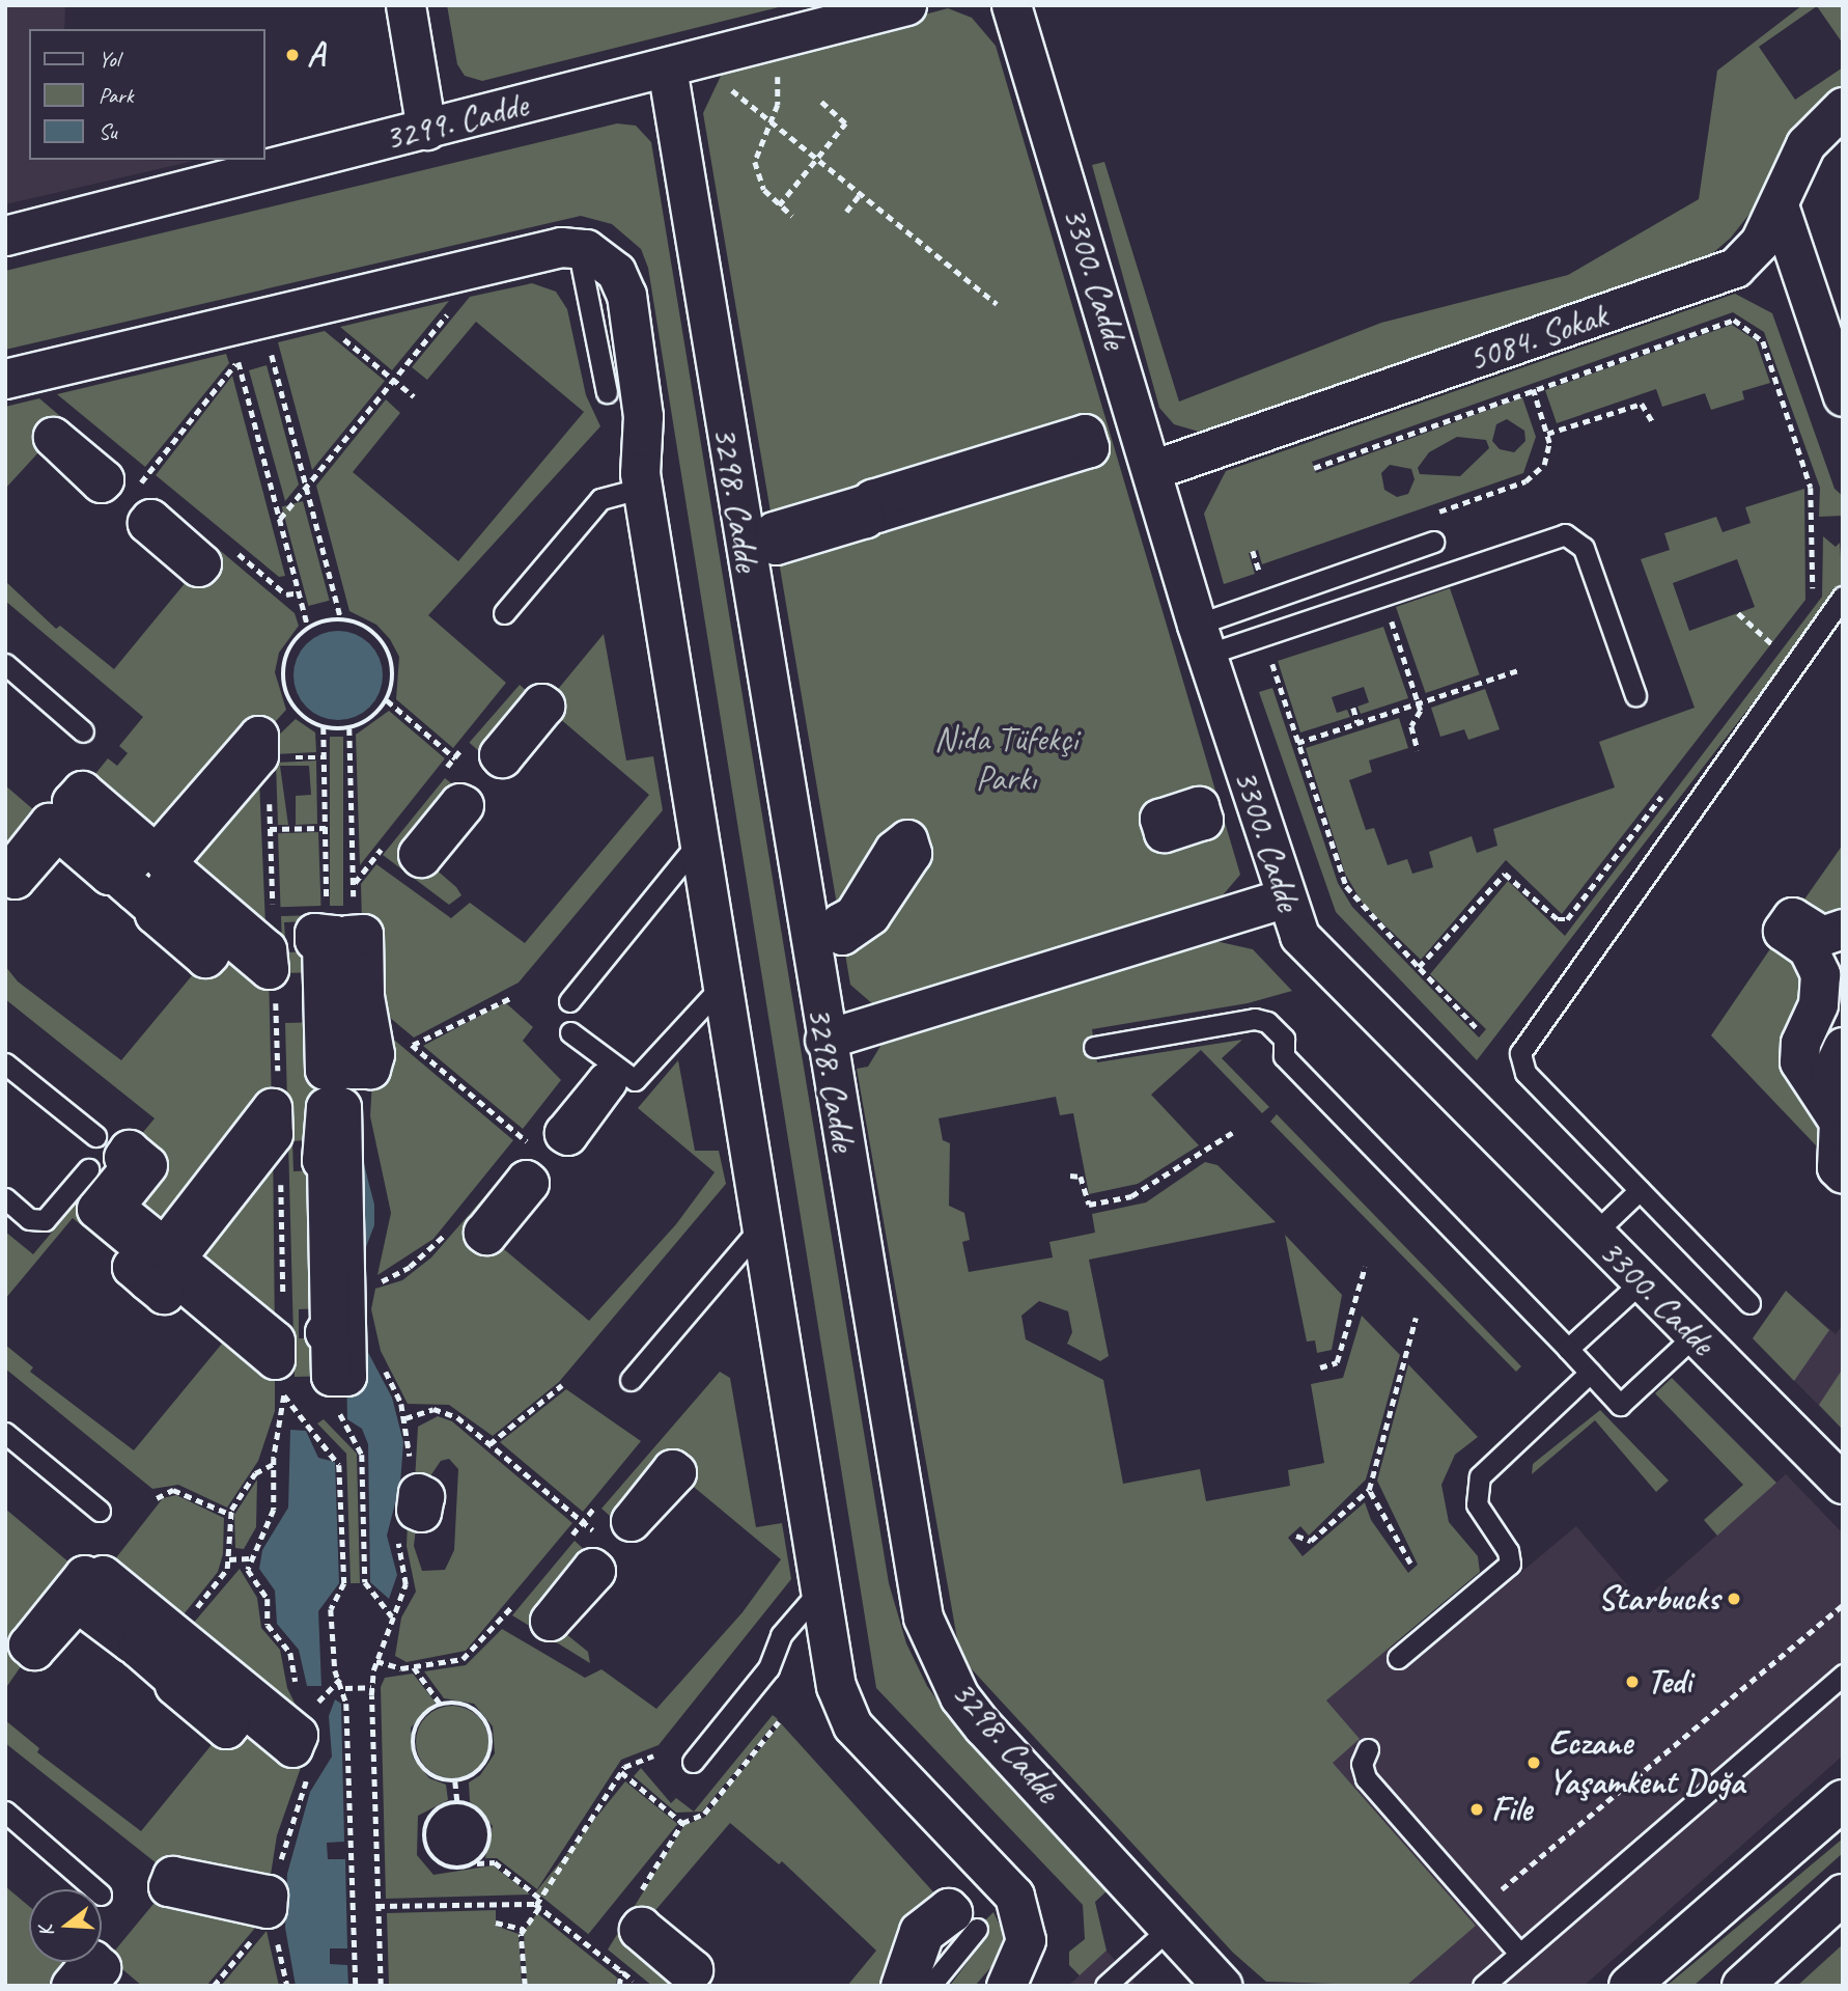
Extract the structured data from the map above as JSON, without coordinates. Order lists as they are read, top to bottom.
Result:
{
  "streets": {
    "street": [
      "3299. Cadde",
      "3300. Cadde",
      "5084. Sokak",
      "3298. Cadde"
    ]
  },
  "crossings": [
    ["3299. Cadde", "3298. Cadde"],
    ["3300. Cadde", "5084. Sokak"]
  ],
  "parks": ["Nida Tüfekçi Parkı"],
  "places": [
    "A",
    "Starbucks",
    "Tedi",
    "Eczane Yaşamkent Doğa",
    "File"
  ],
  "legend": ["Yol", "Park", "Su"],
  "north": "left"
}
